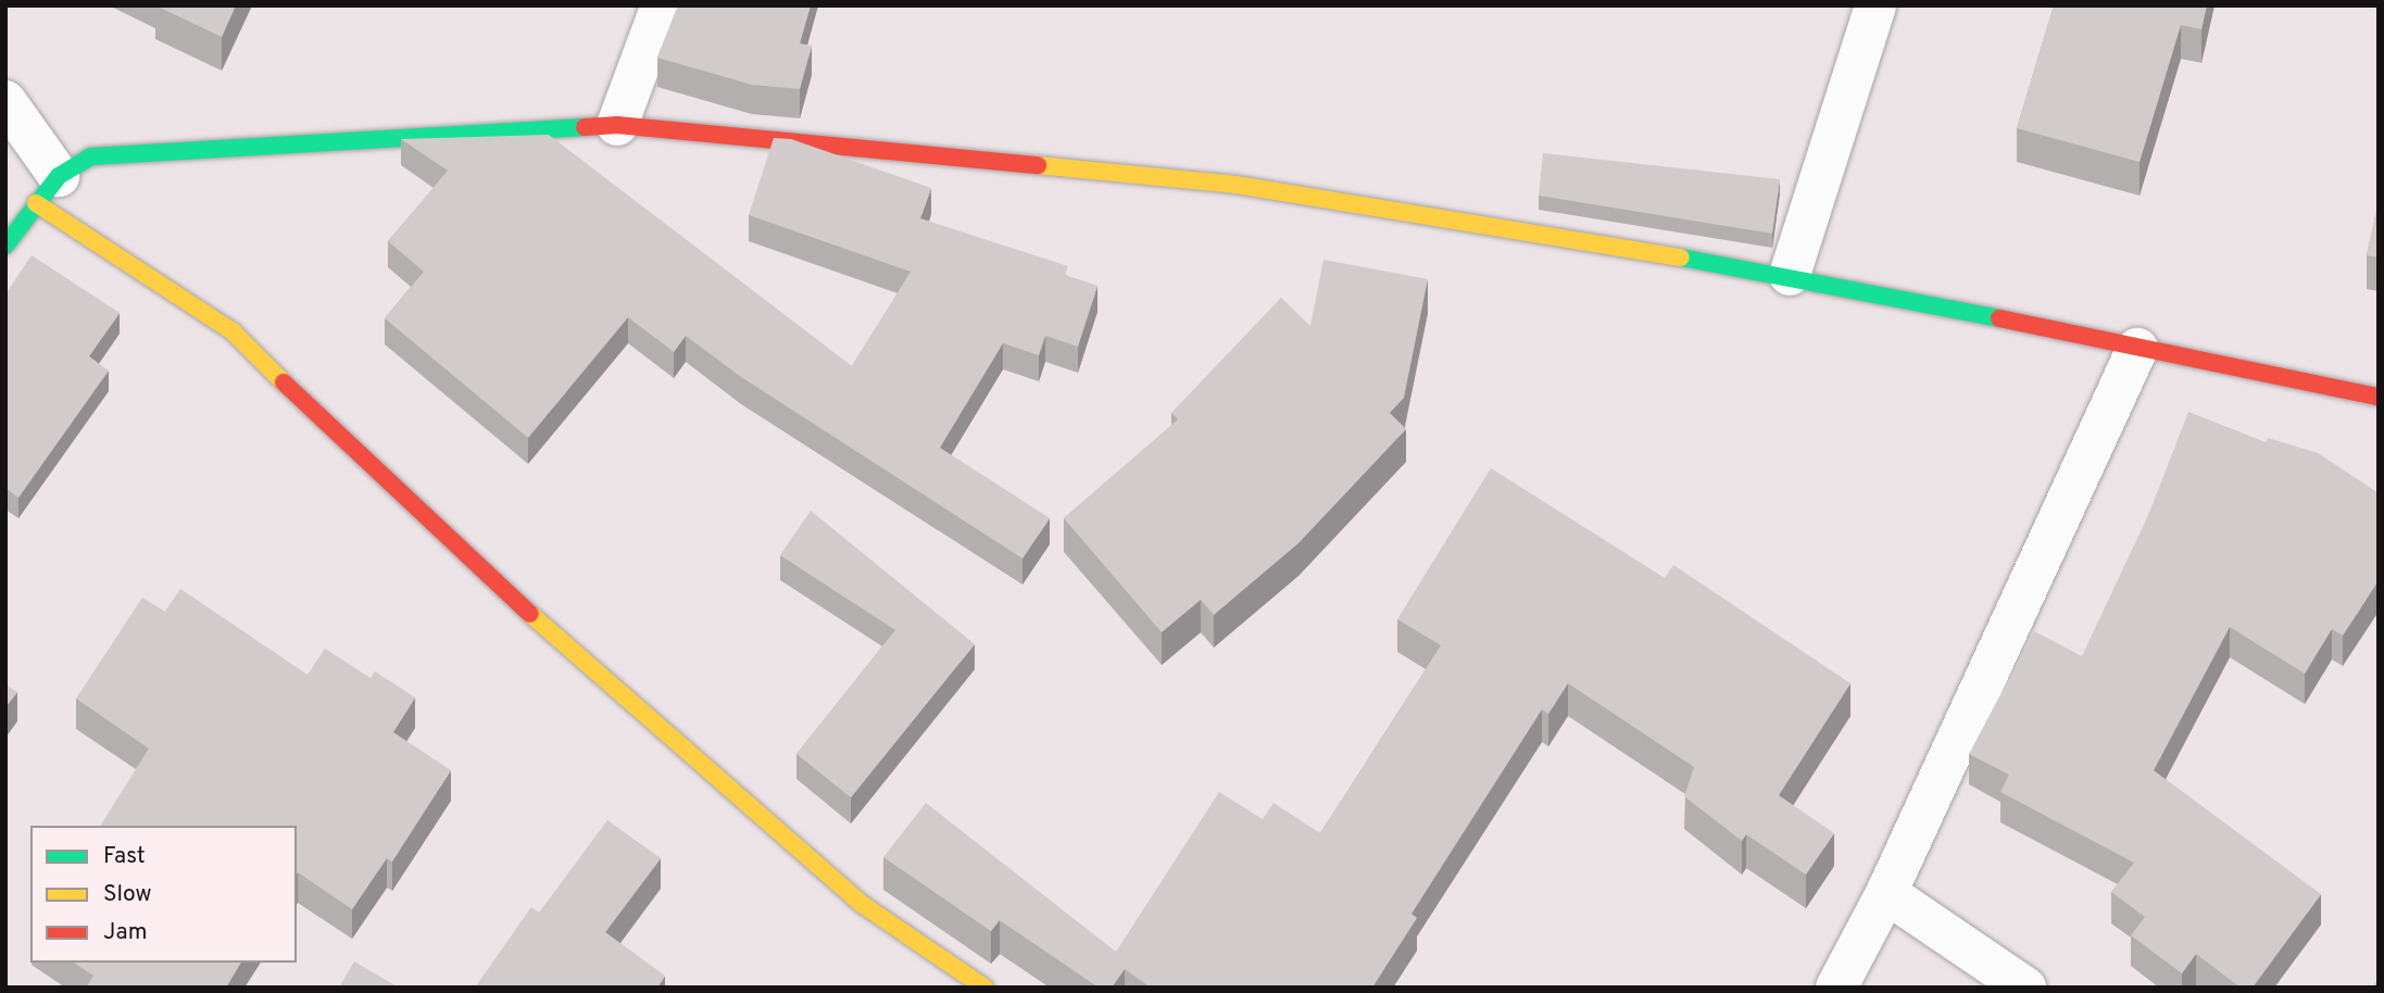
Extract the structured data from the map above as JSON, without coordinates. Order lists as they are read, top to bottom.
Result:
{
  "legend": ["Fast", "Slow", "Jam"]
}
